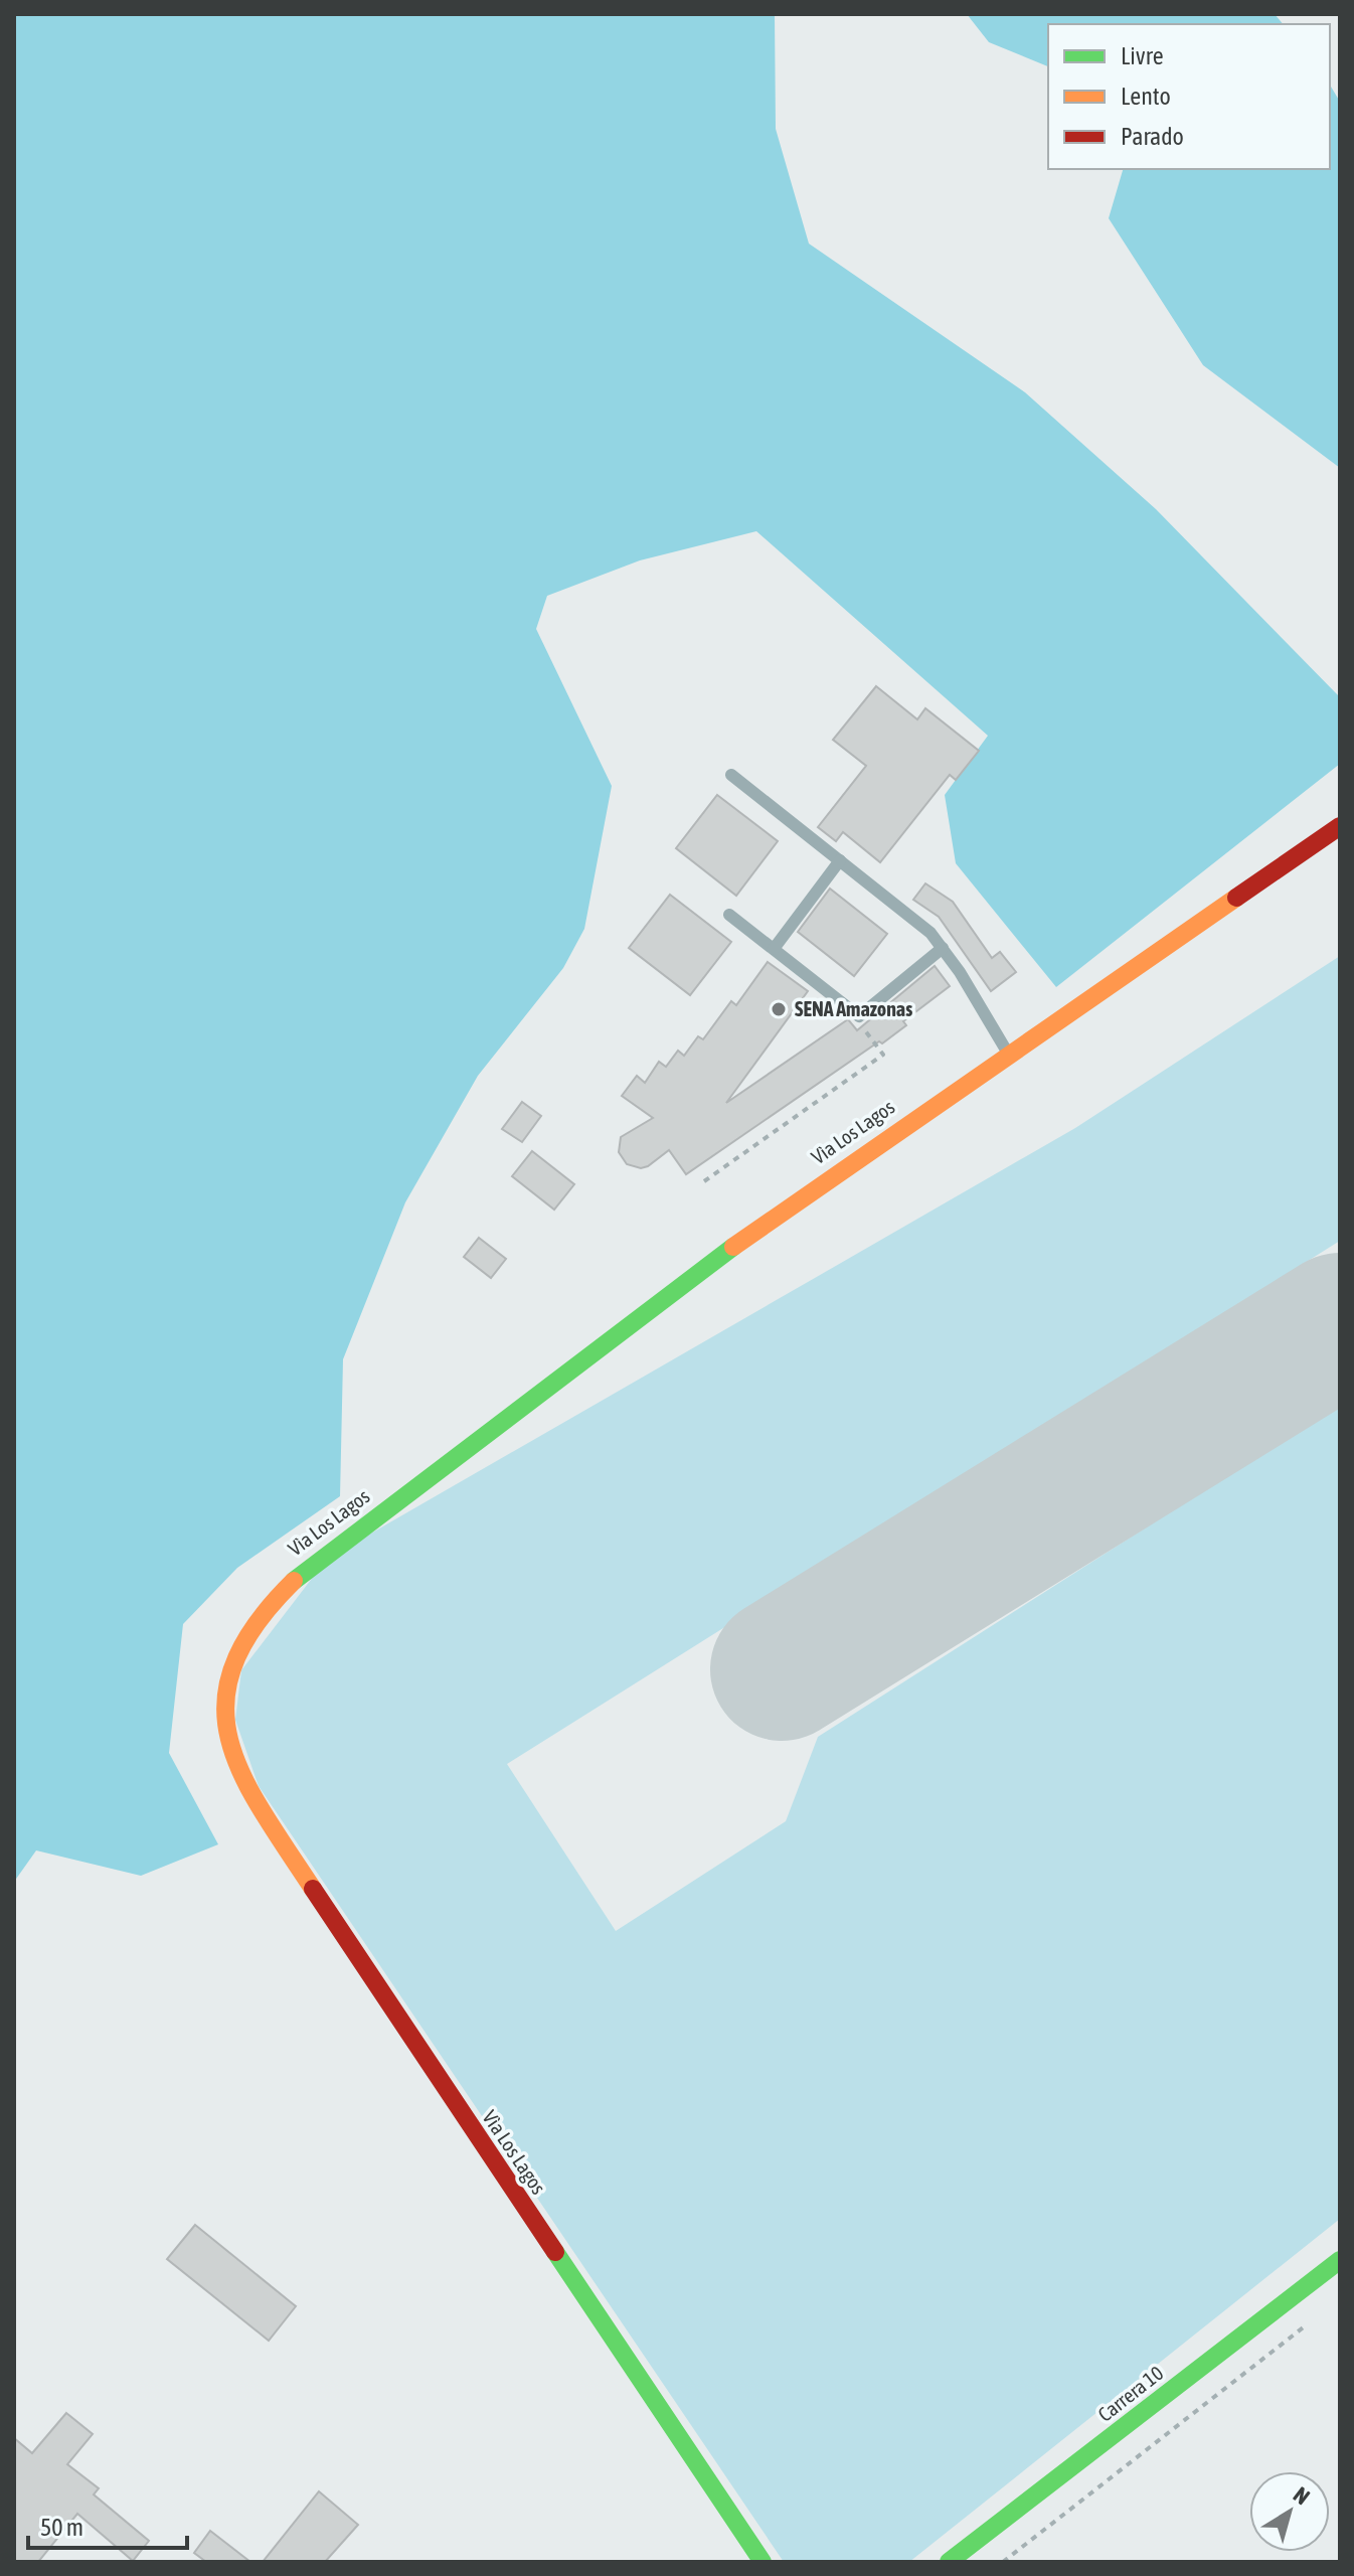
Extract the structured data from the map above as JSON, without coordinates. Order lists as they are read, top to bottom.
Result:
{
  "streets": {
    "main road": ["Vìa Los Lagos", "Carrera 10"]
  },
  "places": ["SENA Amazonas"],
  "legend": ["Livre", "Lento", "Parado"],
  "scale_bar": "50 m",
  "north": "top right"
}
